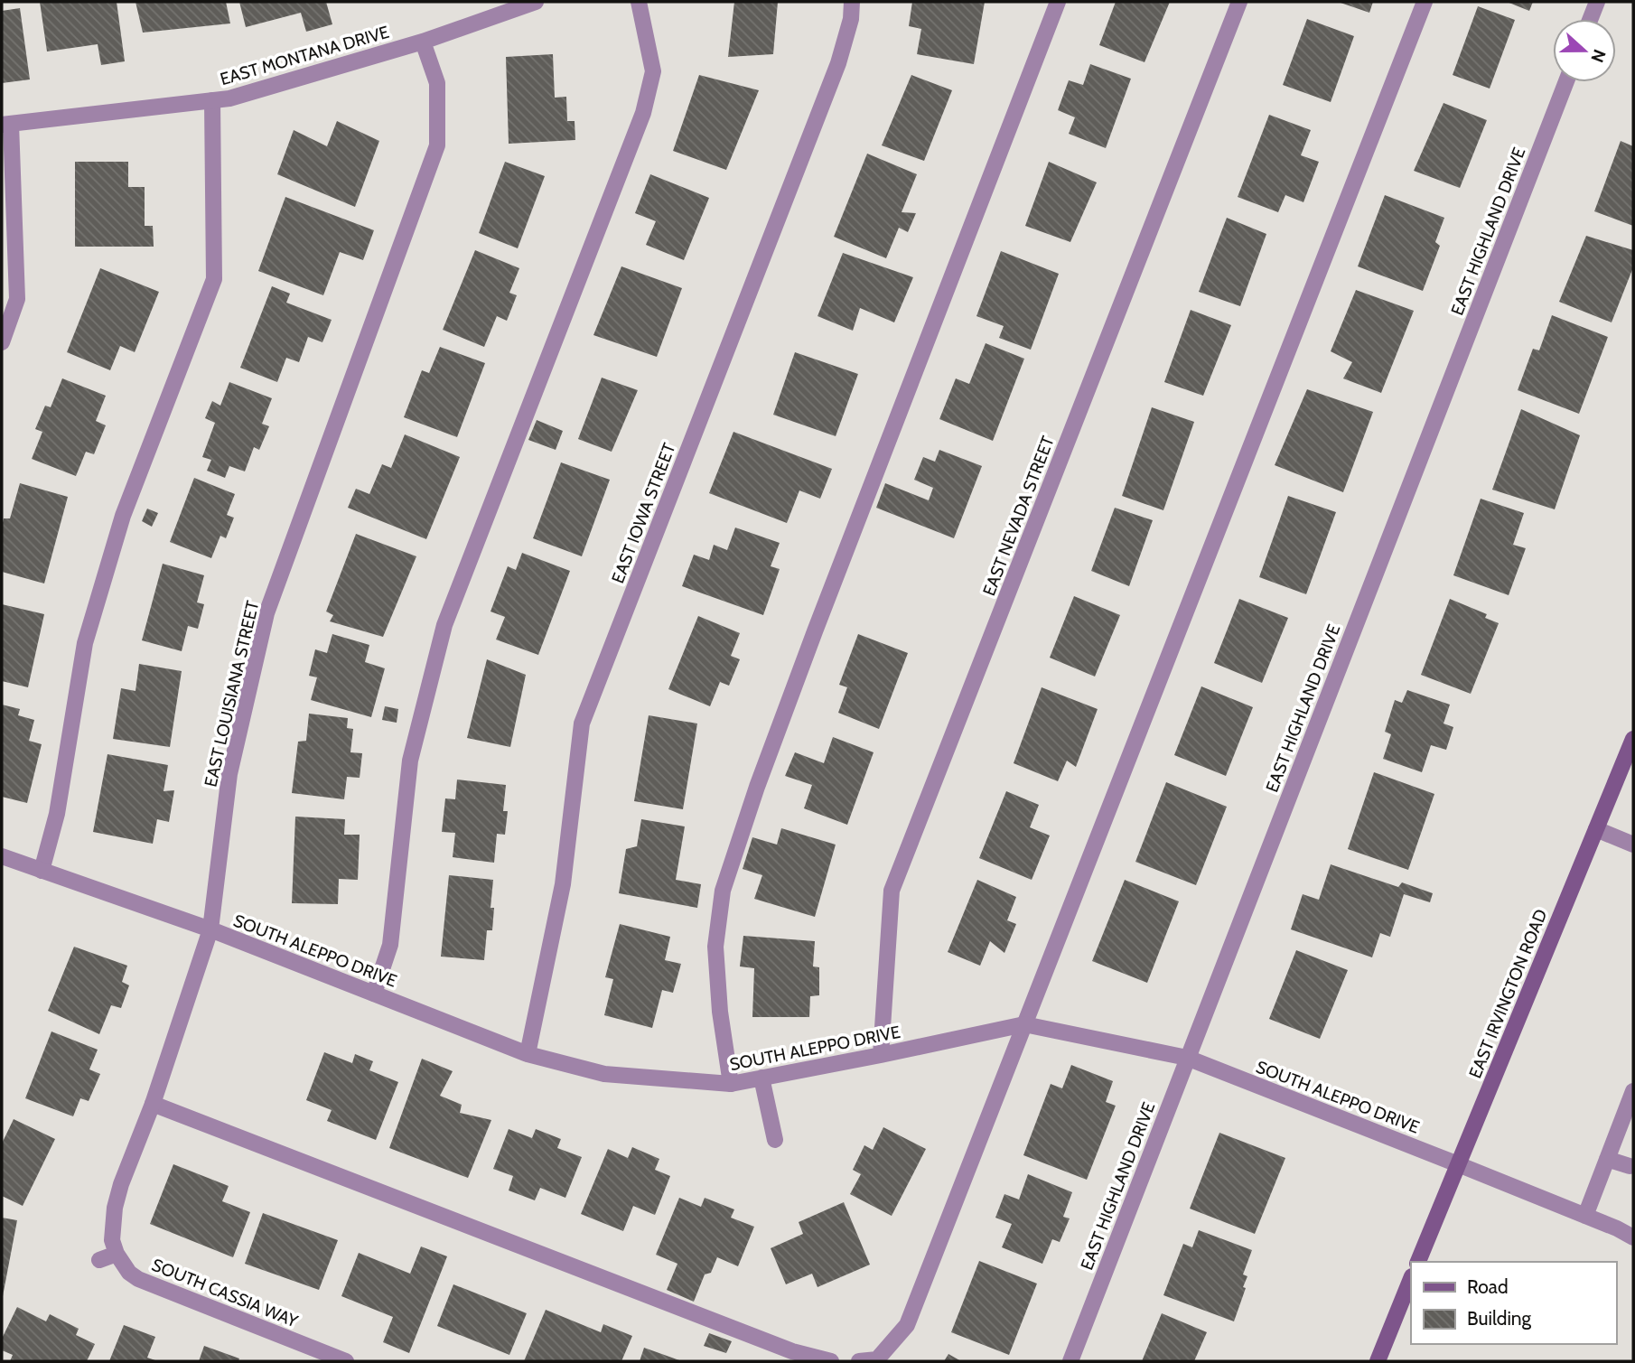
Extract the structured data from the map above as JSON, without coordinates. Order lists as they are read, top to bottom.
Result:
{
  "streets": {
    "main road": ["EAST IRVINGTON ROAD"],
    "street": [
      "EAST MONTANA DRIVE",
      "EAST HIGHLAND DRIVE",
      "EAST IOWA STREET",
      "EAST NEVADA STREET",
      "EAST LOUISIANA STREET",
      "SOUTH ALEPPO DRIVE",
      "SOUTH CASSIA WAY"
    ]
  },
  "crossings": [
    ["EAST MONTANA DRIVE", "EAST LOUISIANA STREET"],
    ["EAST HIGHLAND DRIVE", "SOUTH ALEPPO DRIVE"],
    ["EAST IOWA STREET", "SOUTH ALEPPO DRIVE"],
    ["EAST NEVADA STREET", "SOUTH ALEPPO DRIVE"],
    ["EAST LOUISIANA STREET", "SOUTH ALEPPO DRIVE"],
    ["EAST LOUISIANA STREET", "SOUTH CASSIA WAY"],
    ["SOUTH ALEPPO DRIVE", "EAST IRVINGTON ROAD"]
  ],
  "legend": ["Road", "Building"],
  "north": "right"
}
